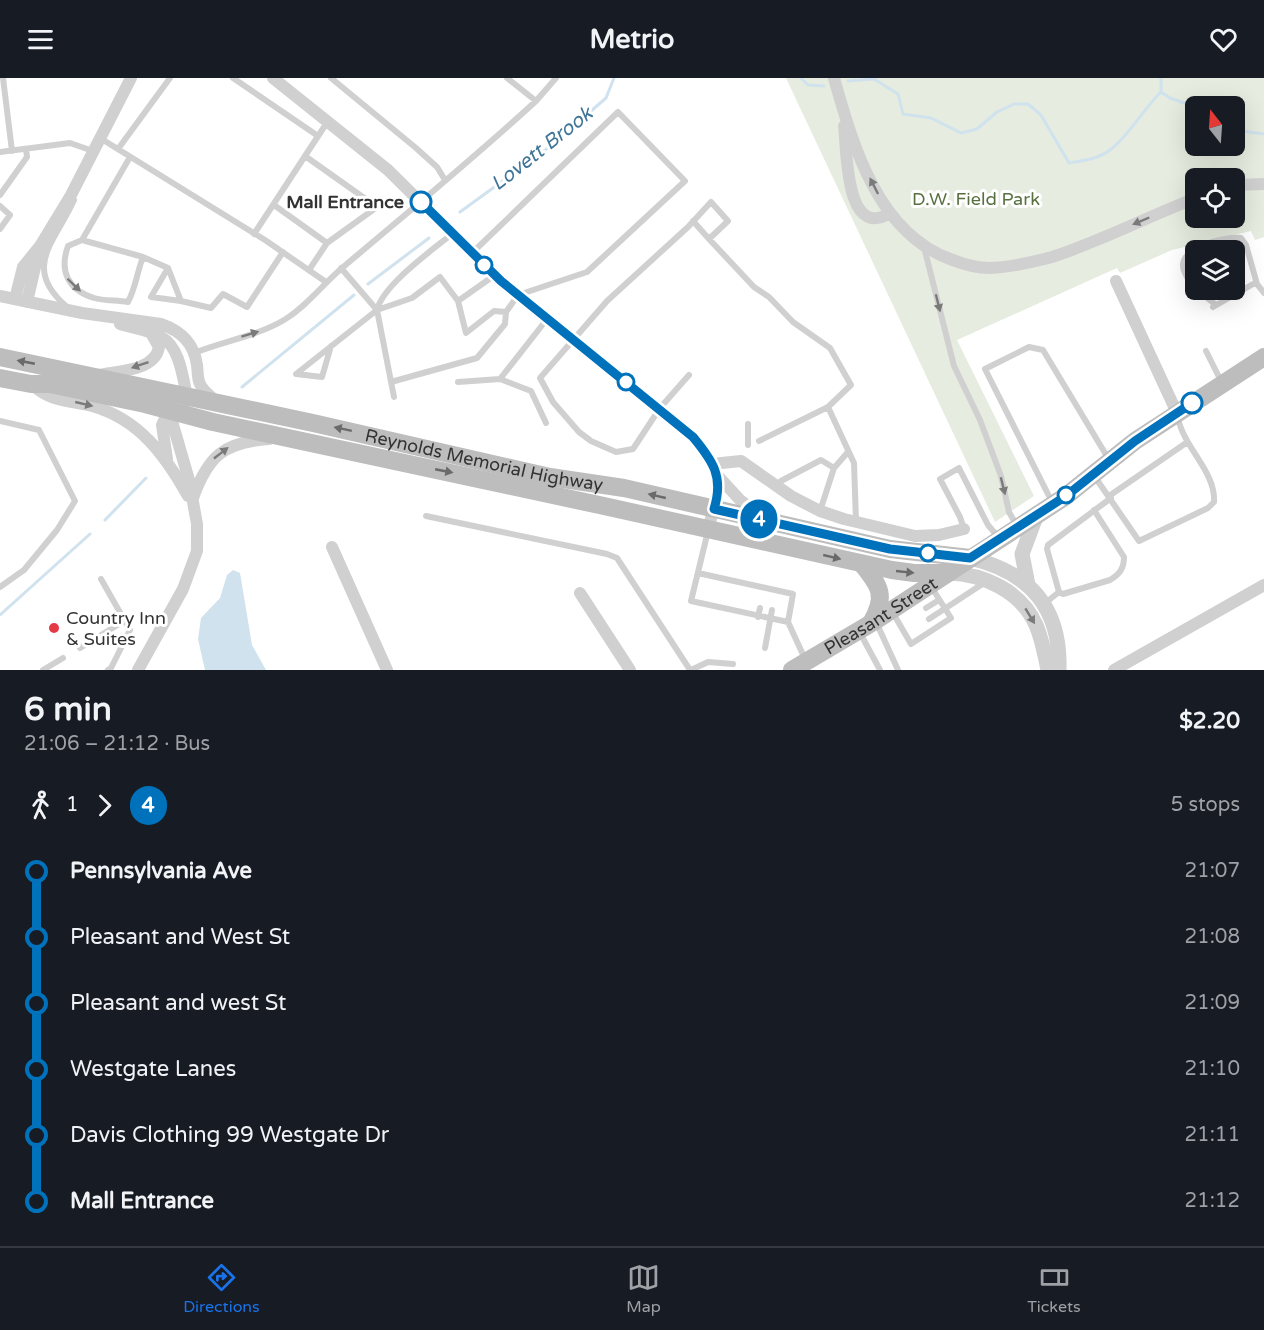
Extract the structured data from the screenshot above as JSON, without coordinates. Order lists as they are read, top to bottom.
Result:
{
  "streets": {
    "main road": ["Reynolds Memorial Highway", "Pleasant Street"]
  },
  "crossings": [
    ["Reynolds Memorial Highway", "Pleasant Street"]
  ],
  "water": ["Lovett Brook"],
  "parks": ["D.W. Field Park"],
  "places": ["Mall Entrance", "Country Inn & Suites"],
  "lines": ["bus line 4"],
  "north": "top",
  "page": {
    "header": "Metrio",
    "on_map": "4",
    "heading": ["6 min", "21:06 – 21:12 · Bus", "$2.20"],
    "legs": ["1", "4", "5 stops"],
    "list": [
      {
        "name": "Pennsylvania Ave",
        "value": "21:07"
      },
      {
        "name": "Pleasant and West St",
        "value": "21:08"
      },
      {
        "name": "Pleasant and west St",
        "value": "21:09"
      },
      {
        "name": "Westgate Lanes",
        "value": "21:10"
      },
      {
        "name": "Davis Clothing 99 Westgate Dr",
        "value": "21:11"
      },
      {
        "name": "Mall Entrance",
        "value": "21:12"
      }
    ],
    "tabs": ["Directions", "Map", "Tickets"]
  }
}
